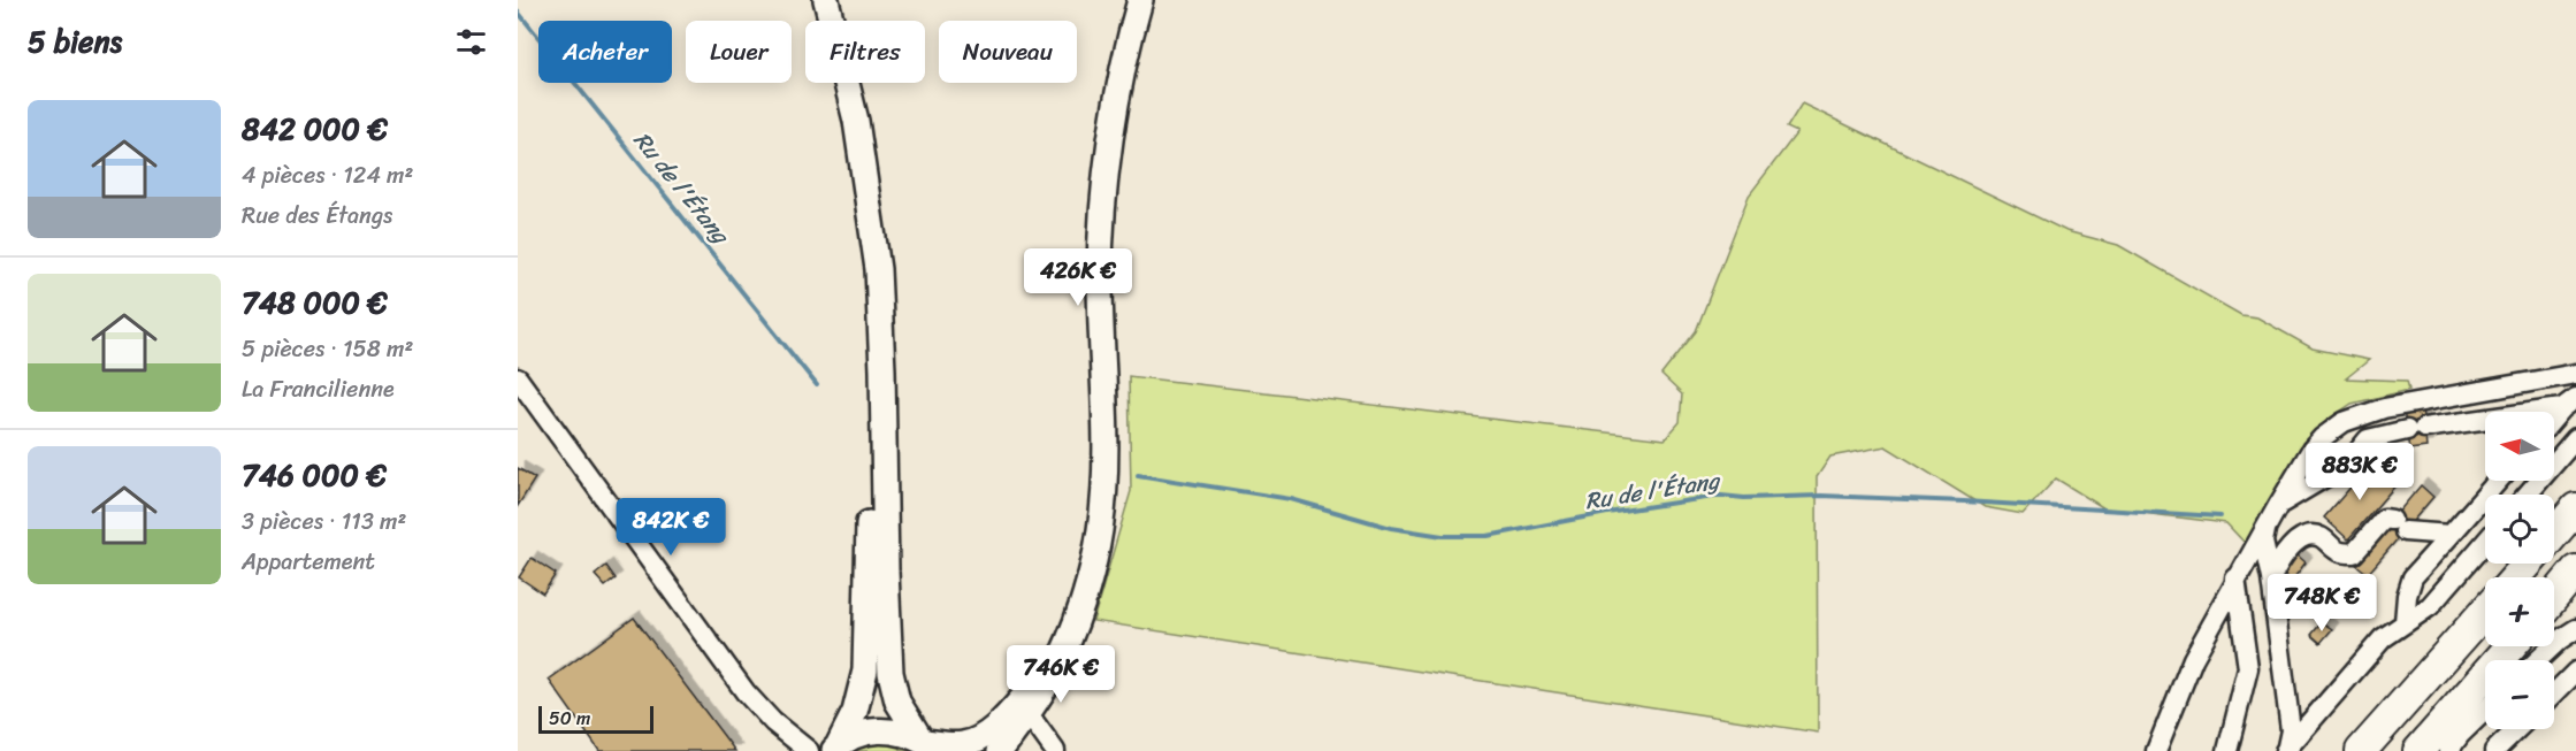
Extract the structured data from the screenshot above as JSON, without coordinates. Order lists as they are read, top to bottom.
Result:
{
  "water": ["Ru de l'Étang"],
  "scale_bar": "50 m",
  "north": "left",
  "page": {
    "heading": "5 biens",
    "chip": [
      "Acheter",
      "Louer",
      "Filtres",
      "Nouveau"
    ],
    "list": [
      {
        "name": "842 000 €",
        "note": "4 pièces · 124 m² · Rue des Étangs"
      },
      {
        "name": "748 000 €",
        "note": "5 pièces · 158 m² · La Francilienne"
      },
      {
        "name": "746 000 €",
        "note": "3 pièces · 113 m² · Appartement"
      }
    ],
    "price": [
      "426K €",
      "883K €",
      "842K €",
      "748K €",
      "746K €"
    ],
    "map_buttons": ["+", "−"],
    "scale": "50 m"
  }
}
